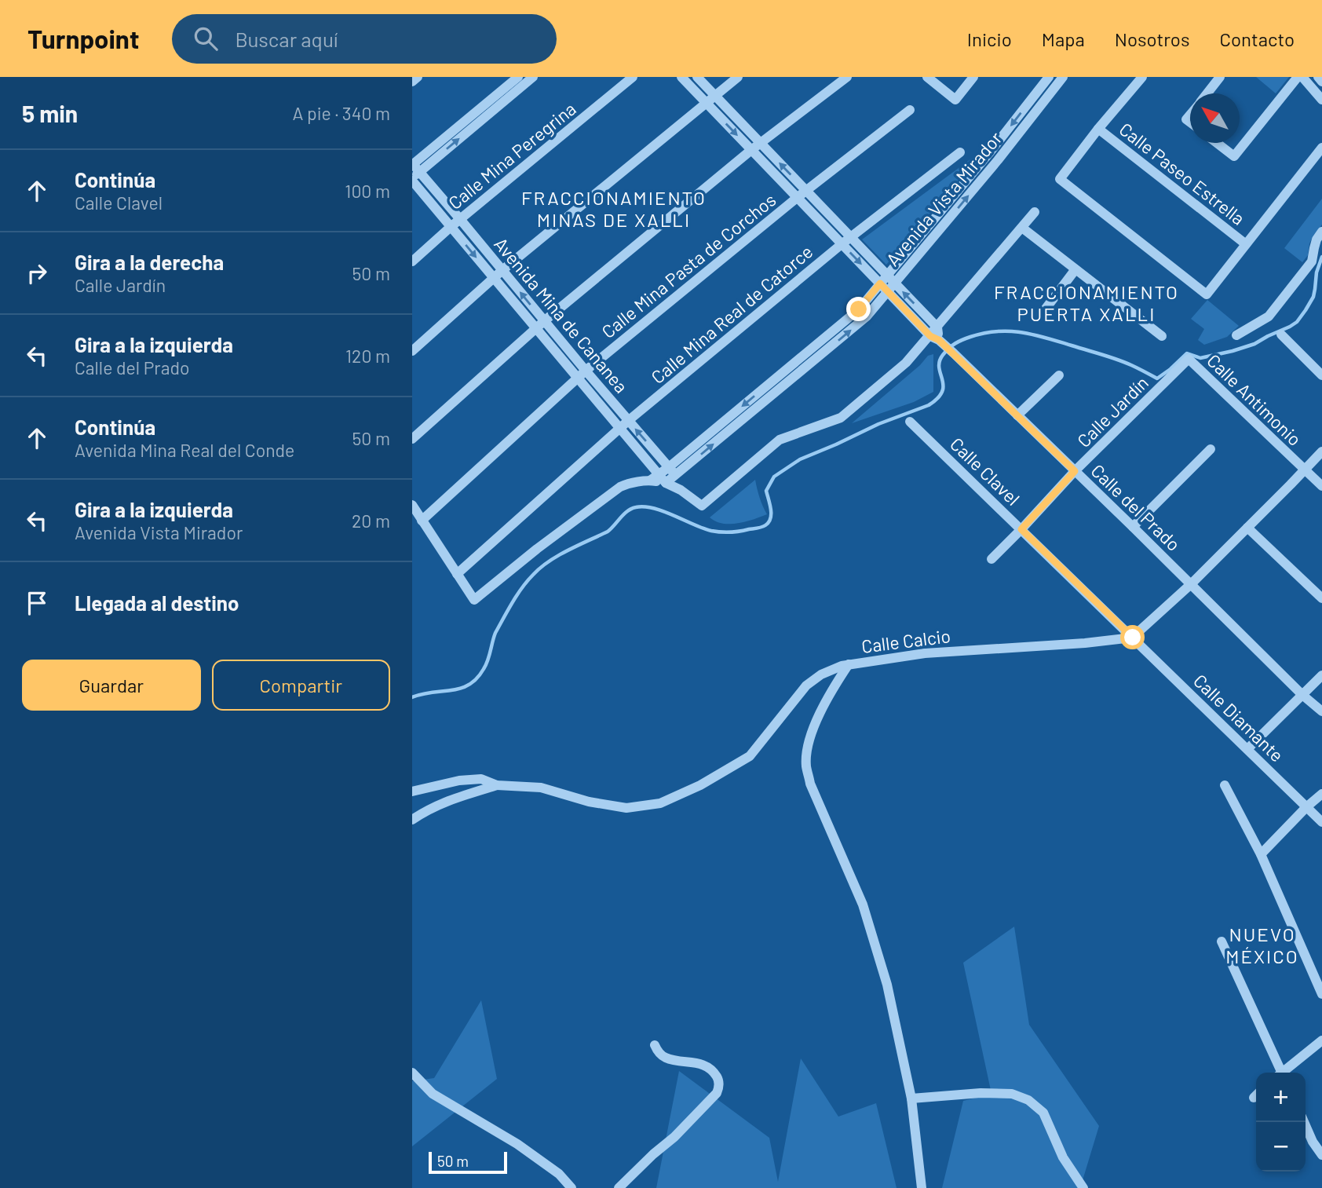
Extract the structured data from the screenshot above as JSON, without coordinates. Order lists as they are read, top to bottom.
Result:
{
  "streets": {
    "street": [
      "Calle Mina Peregrina",
      "Calle Paseo Estrella",
      "Avenida Vista Mirador",
      "Calle Mina Pasta de Corchos",
      "Calle Mina Real de Catorce",
      "Avenida Mina de Cananea",
      "Calle Antimonio",
      "Calle Jardín",
      "Calle Clavel",
      "Calle del Prado",
      "Calle Calcio",
      "Calle Diamante"
    ]
  },
  "crossings": [
    ["Calle Mina Peregrina", "Avenida Mina de Cananea"],
    ["Avenida Vista Mirador", "Avenida Mina de Cananea"],
    ["Avenida Vista Mirador", "Calle del Prado"],
    ["Calle Mina Pasta de Corchos", "Avenida Mina de Cananea"],
    ["Calle Mina Pasta de Corchos", "Calle del Prado"],
    ["Calle Mina Real de Catorce", "Avenida Mina de Cananea"],
    ["Calle Mina Real de Catorce", "Calle del Prado"],
    ["Avenida Mina de Cananea", "Calle del Prado"],
    ["Calle Antimonio", "Calle Jardín"],
    ["Calle Jardín", "Calle Clavel"],
    ["Calle Jardín", "Calle del Prado"],
    ["Calle Clavel", "Calle Calcio"],
    ["Calle Clavel", "Calle Diamante"],
    ["Calle Calcio", "Calle Diamante"]
  ],
  "districts": ["FRACCIONAMIENTO MINAS DE XALLI", "FRACCIONAMIENTO PUERTA XALLI", "NUEVO MÉXICO"],
  "scale_bar": "50 m",
  "north": "top left",
  "page": {
    "header": "Turnpoint",
    "search": "Buscar aquí",
    "nav": [
      "Inicio",
      "Mapa",
      "Nosotros",
      "Contacto"
    ],
    "heading": ["5 min", "A pie · 340 m"],
    "list": [
      ["Continúa", "Calle Clavel", "100 m"],
      ["Gira a la derecha", "Calle Jardín", "50 m"],
      ["Gira a la izquierda", "Calle del Prado", "120 m"],
      ["Continúa", "Avenida Mina Real del Conde", "50 m"],
      ["Gira a la izquierda", "Avenida Vista Mirador", "20 m"],
      "Llegada al destino"
    ],
    "buttons": ["Guardar", "Compartir"],
    "map_buttons": ["+", "−"],
    "scale": "50 m"
  }
}
